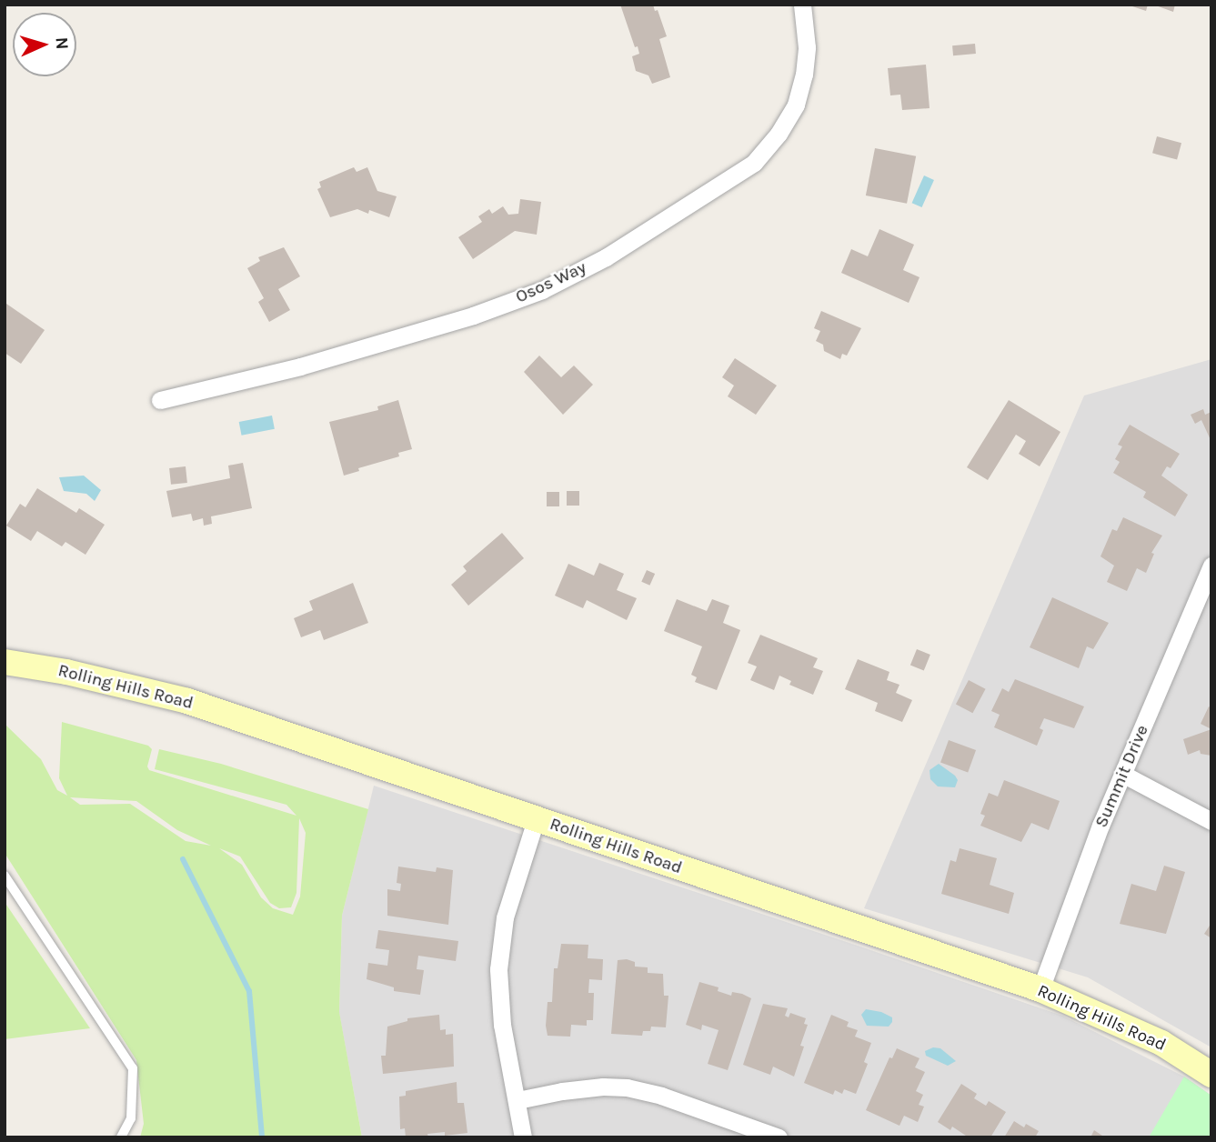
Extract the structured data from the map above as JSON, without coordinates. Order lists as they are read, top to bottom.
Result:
{
  "streets": {
    "street": ["Osos Way", "Rolling Hills Road", "Summit Drive"]
  },
  "crossings": [
    ["Rolling Hills Road", "Summit Drive"]
  ],
  "north": "right"
}
